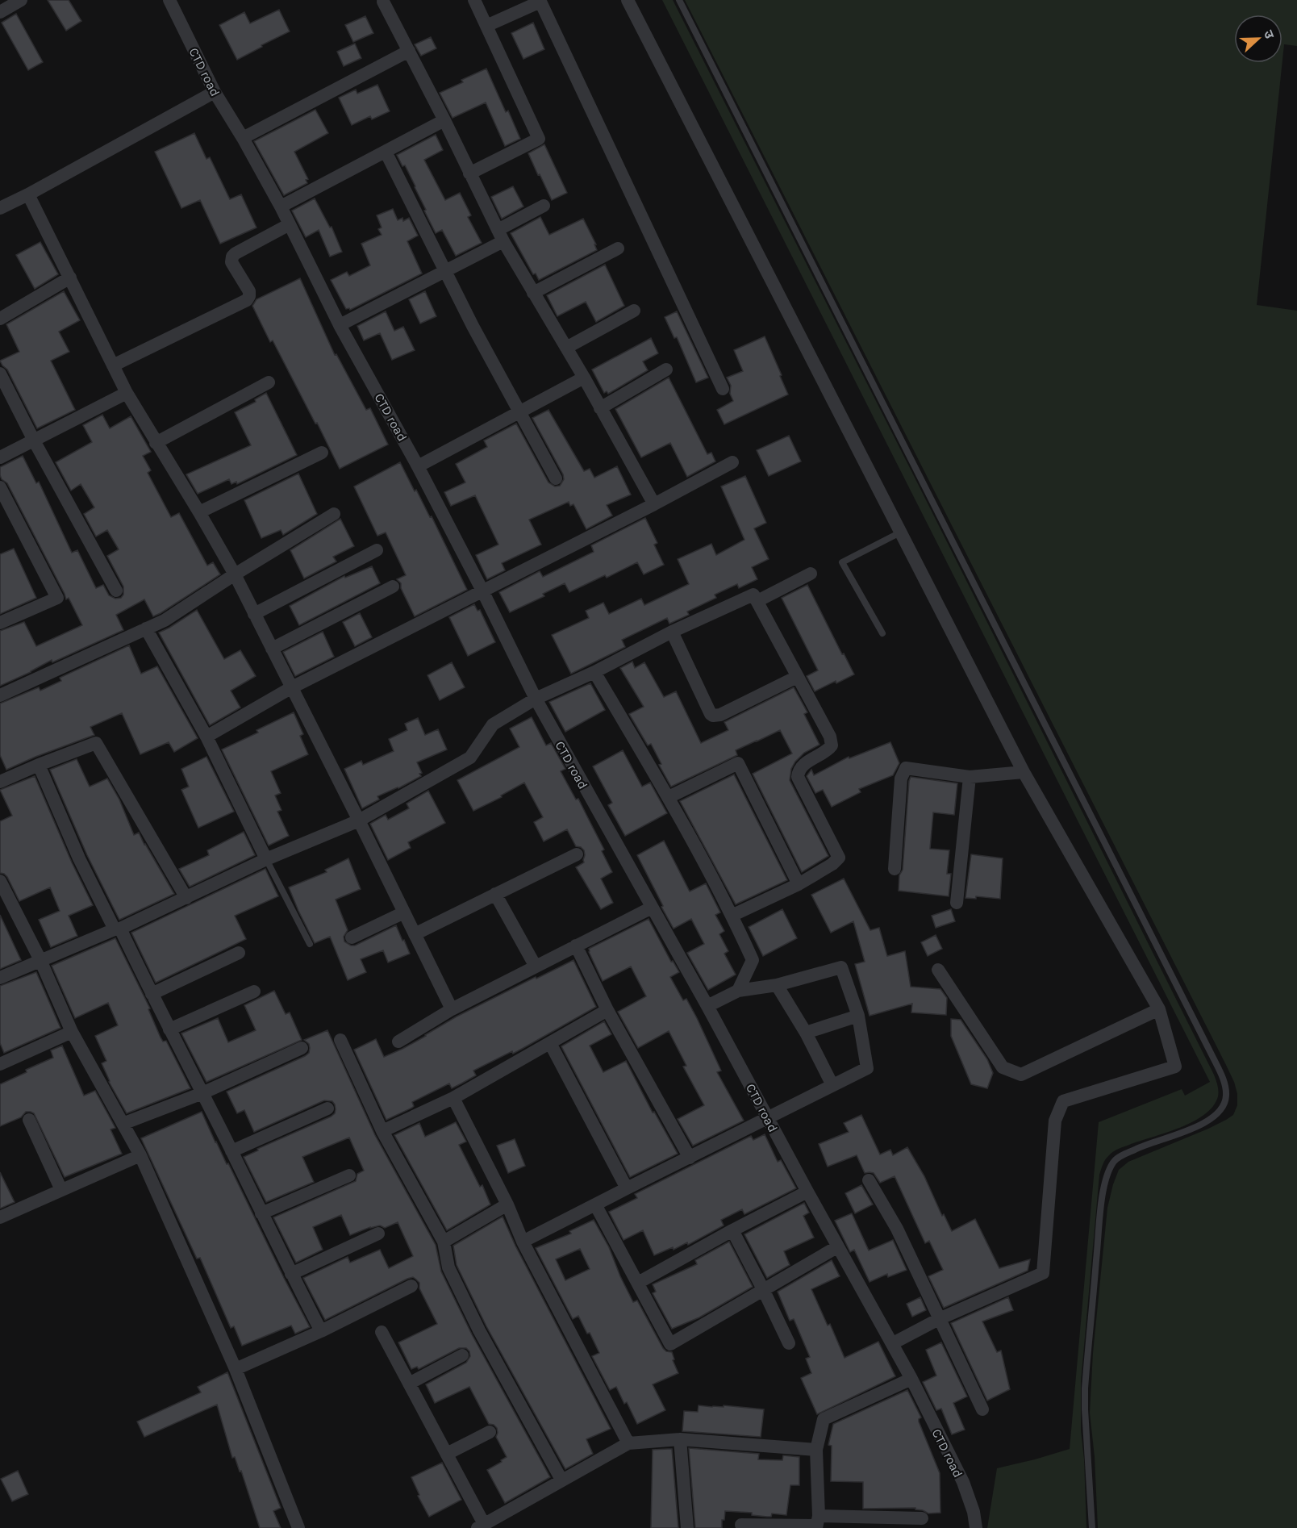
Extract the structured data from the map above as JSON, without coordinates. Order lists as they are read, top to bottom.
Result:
{
  "streets": {
    "street": ["CTD road"]
  },
  "north": "right"
}
